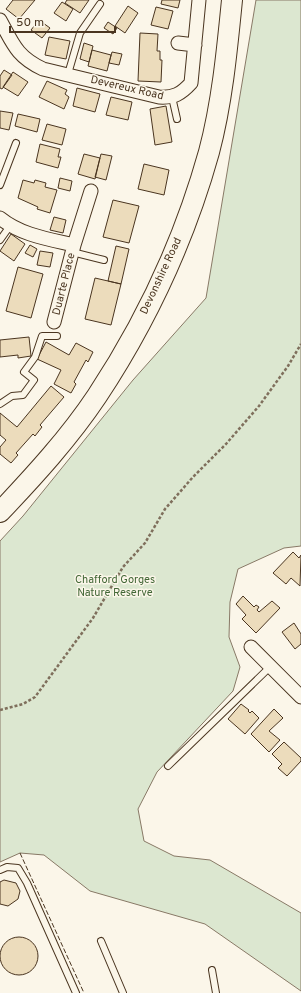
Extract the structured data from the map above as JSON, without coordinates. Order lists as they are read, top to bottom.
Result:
{
  "streets": {
    "main road": ["Devonshire Road"],
    "street": ["Devereux Road", "Duarte Place"]
  },
  "parks": ["Chafford Gorges Nature Reserve"],
  "scale_bar": "50 m"
}
